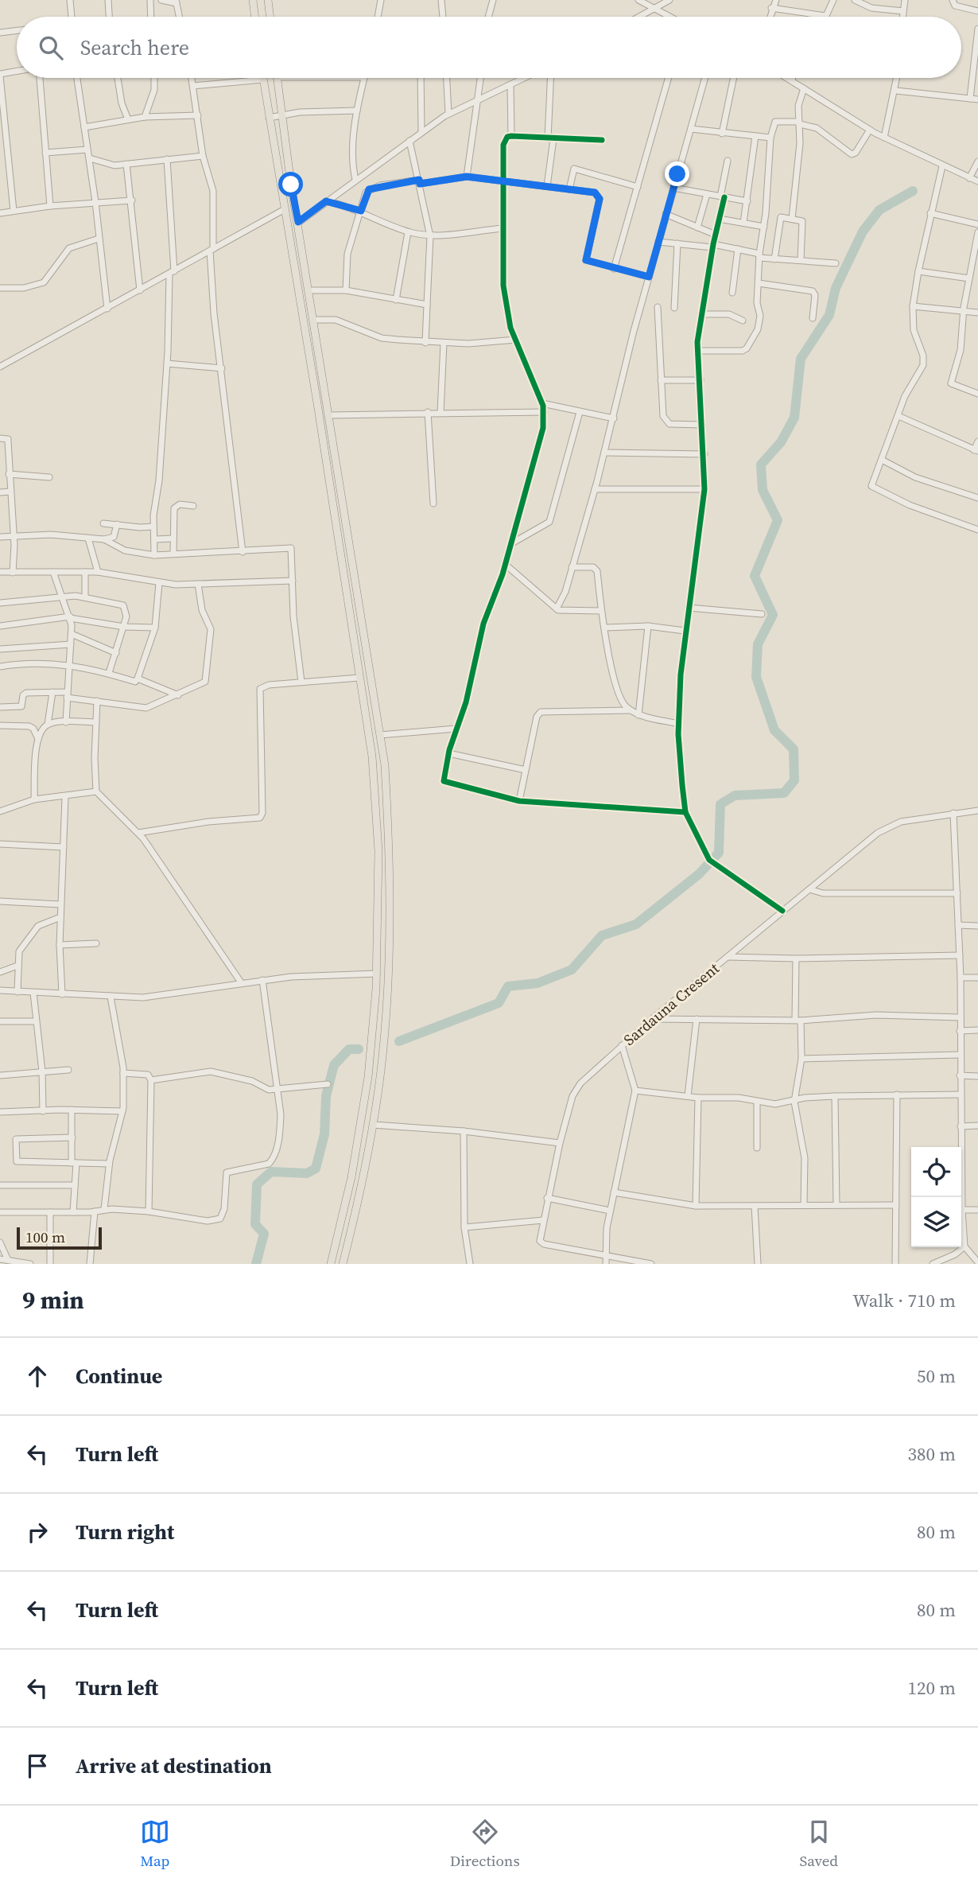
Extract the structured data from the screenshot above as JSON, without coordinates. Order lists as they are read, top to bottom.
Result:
{
  "streets": {
    "street": ["Sardauna Cresent"]
  },
  "scale_bar": "100 m",
  "page": {
    "search": "Search here",
    "scale": "100 m",
    "heading": ["9 min", "Walk · 710 m"],
    "list": [
      ["Continue", "50 m"],
      ["Turn left", "380 m"],
      ["Turn right", "80 m"],
      ["Turn left", "80 m"],
      ["Turn left", "120 m"],
      "Arrive at destination"
    ],
    "nav": ["Map", "Directions", "Saved"]
  }
}
